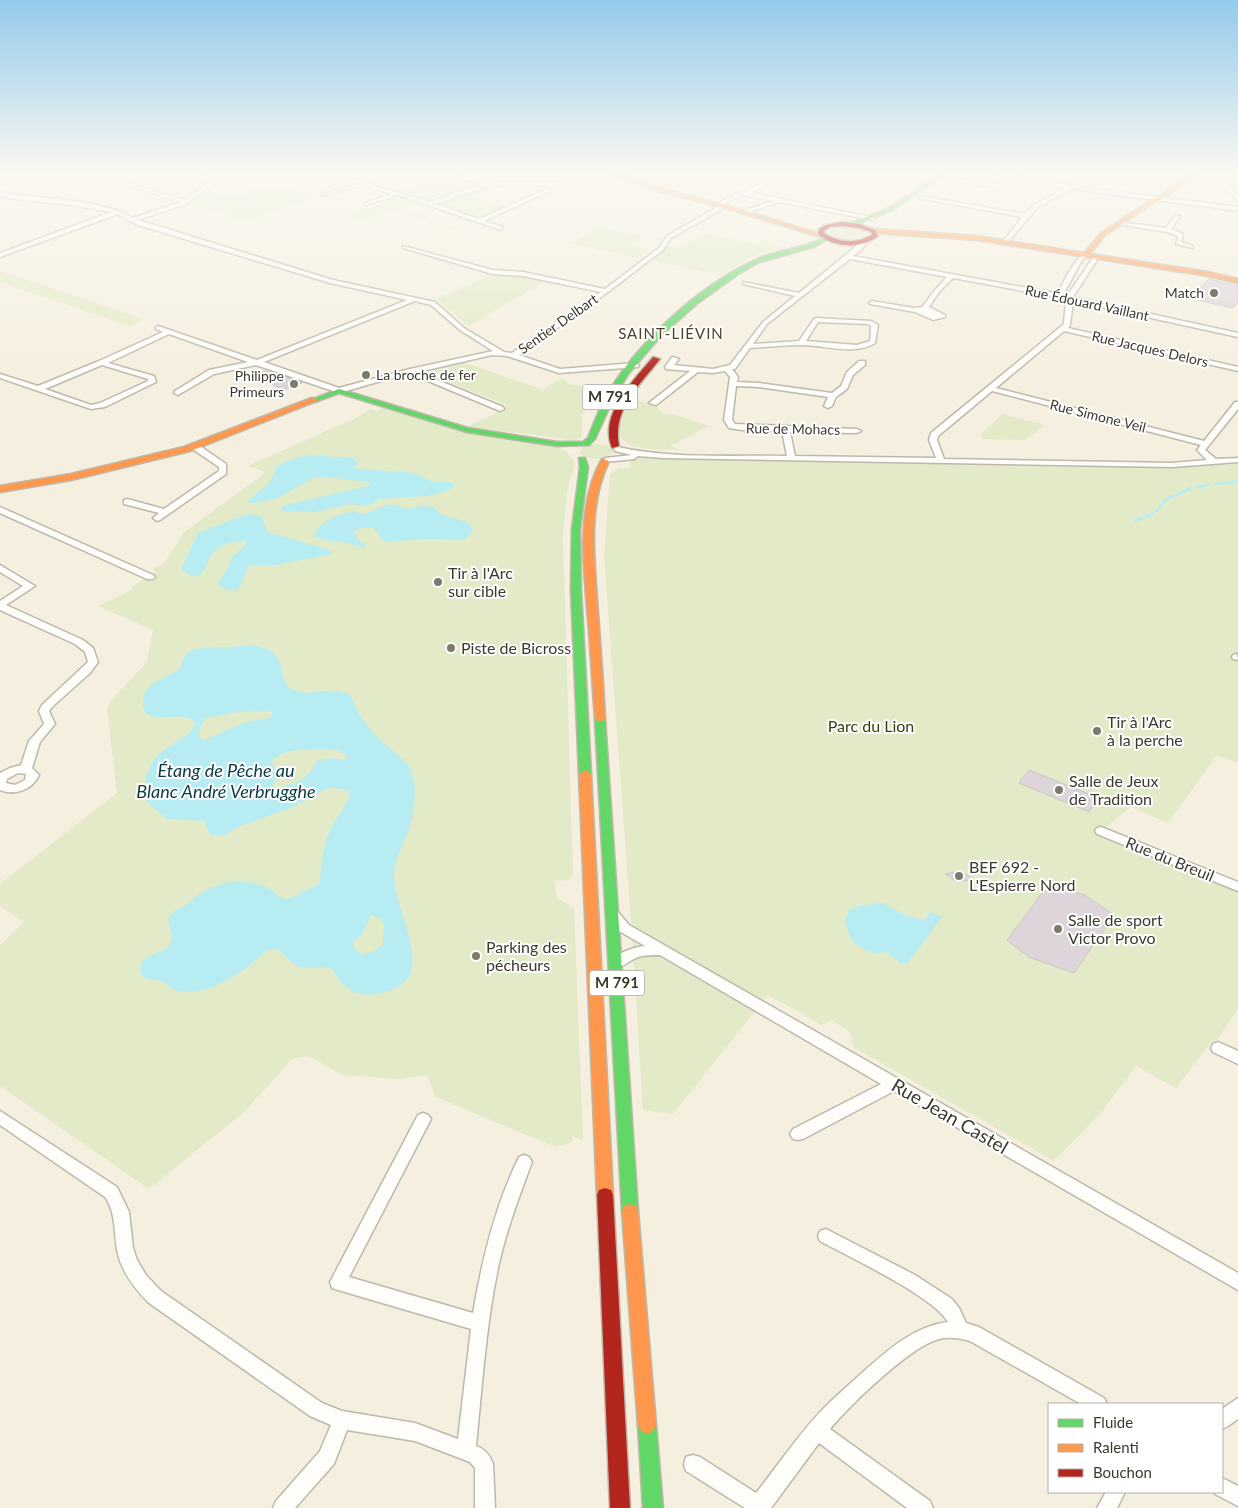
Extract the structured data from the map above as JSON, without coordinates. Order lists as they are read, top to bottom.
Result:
{
  "streets": {
    "main road": ["M 791"],
    "street": [
      "Rue Édouard Vaillant",
      "Sentier Delbart",
      "Rue Jacques Delors",
      "Rue Simone Veil",
      "Rue de Mohacs",
      "Rue du Breuil",
      "Rue Jean Castel"
    ]
  },
  "crossings": [
    ["M 791", "Rue Jean Castel"]
  ],
  "districts": ["SAINT-LIÉVIN"],
  "water": ["Étang de Pêche au Blanc André Verbrugghe"],
  "parks": ["Parc du Lion"],
  "places": [
    "Match",
    "La broche de fer",
    "Philippe Primeurs",
    "Tir à l'Arc sur cible",
    "Piste de Bicross",
    "Tir à l'Arc à la perche",
    "Salle de Jeux de Tradition",
    "BEF 692 - L'Espierre Nord",
    "Salle de sport Victor Provo",
    "Parking des pécheurs"
  ],
  "legend": ["Fluide", "Ralenti", "Bouchon"]
}
